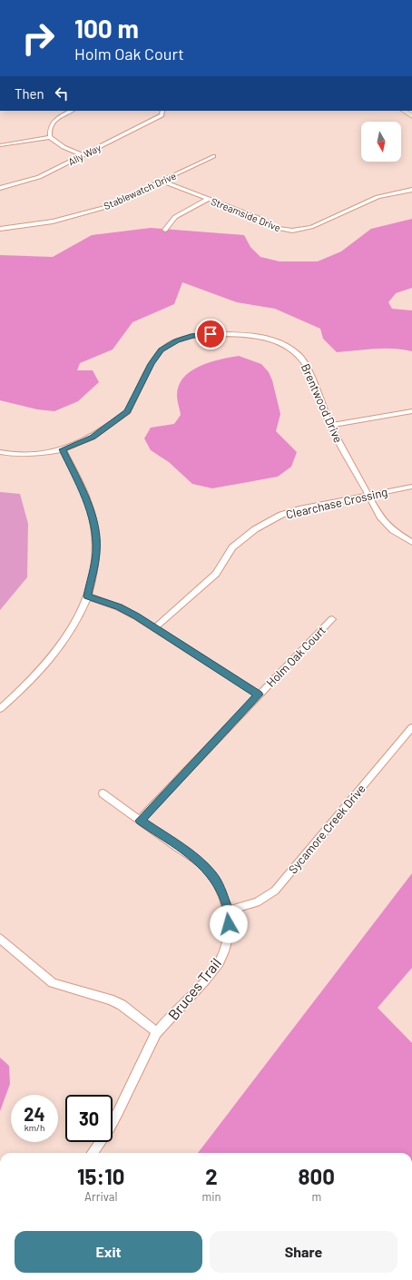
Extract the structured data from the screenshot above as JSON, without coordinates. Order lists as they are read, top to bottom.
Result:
{
  "streets": {
    "street": [
      "Ally Way",
      "Stablewatch Drive",
      "Streamside Drive",
      "Brentwood Drive",
      "Clearchase Crossing",
      "Holm Oak Court",
      "Sycamore Creek Drive",
      "Bruces Trail"
    ]
  },
  "crossings": [
    ["Stablewatch Drive", "Streamside Drive"],
    ["Brentwood Drive", "Clearchase Crossing"],
    ["Holm Oak Court", "Bruces Trail"],
    ["Sycamore Creek Drive", "Bruces Trail"]
  ],
  "north": "bottom",
  "page": {
    "turn": ["100 m", "Holm Oak Court"],
    "then": "Then",
    "speed": "24 km/h",
    "limit": "30",
    "eta": [
      "15:10",
      "Arrival",
      "2",
      "min",
      "800",
      "m"
    ],
    "buttons": ["Exit", "Share"]
  }
}
